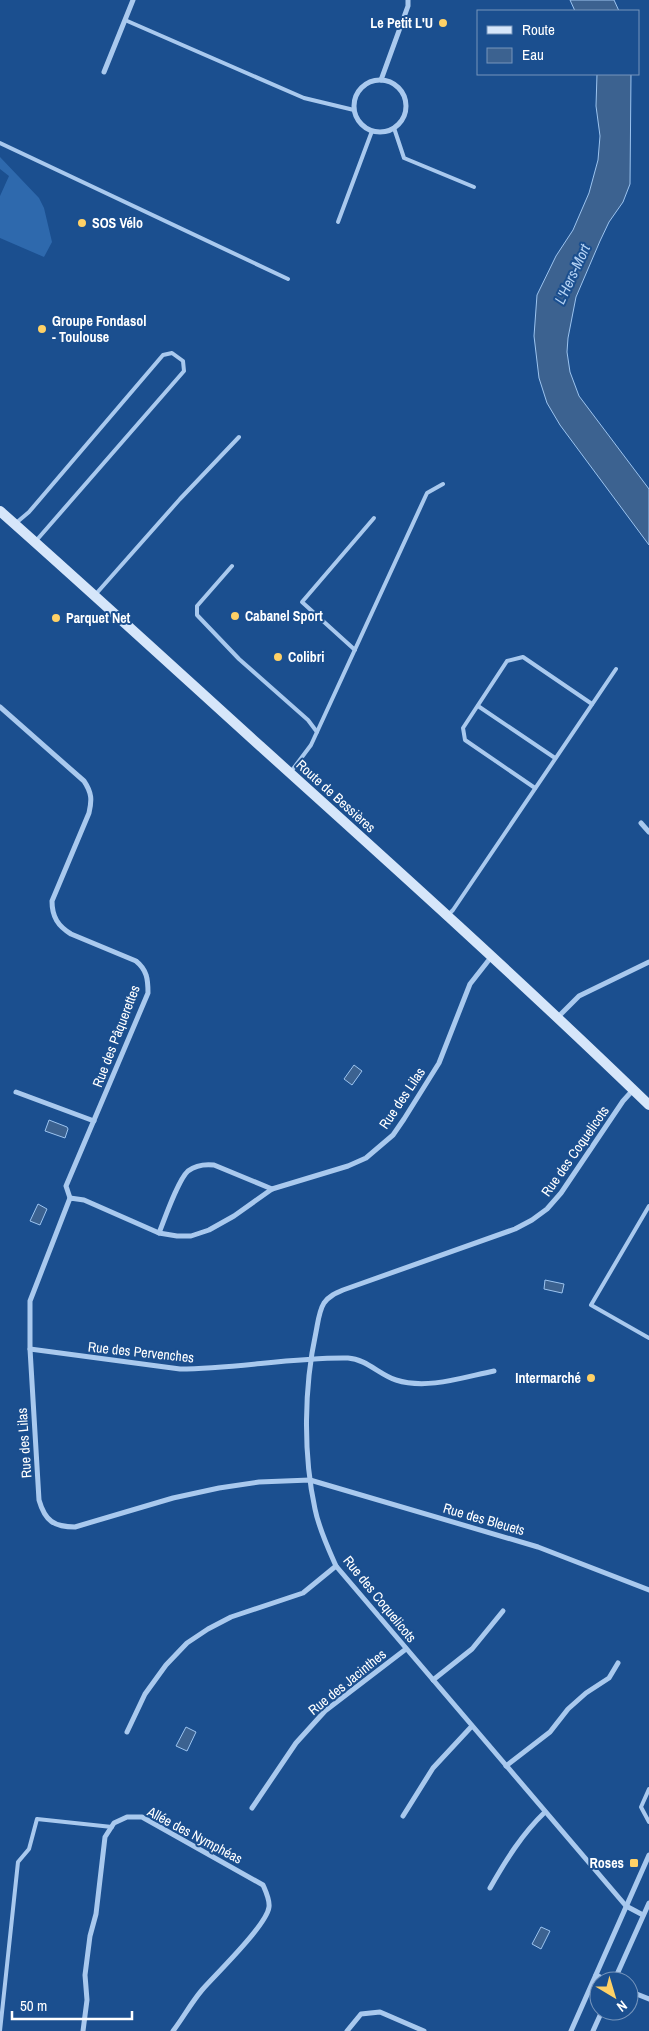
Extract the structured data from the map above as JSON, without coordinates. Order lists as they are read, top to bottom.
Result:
{
  "streets": {
    "main road": ["Route de Bessières"],
    "street": [
      "Rue des Pâquerettes",
      "Rue des Lilas",
      "Rue des Coquelicots",
      "Rue des Pervenches",
      "Rue des Bleuets",
      "Rue des Jacinthes",
      "Allée des Nymphéas"
    ]
  },
  "crossings": [
    ["Route de Bessières", "Rue des Lilas"],
    ["Route de Bessières", "Rue des Coquelicots"],
    ["Rue des Pâquerettes", "Rue des Lilas"],
    ["Rue des Lilas", "Rue des Coquelicots"],
    ["Rue des Lilas", "Rue des Pervenches"],
    ["Rue des Lilas", "Rue des Bleuets"],
    ["Rue des Coquelicots", "Rue des Pervenches"],
    ["Rue des Coquelicots", "Rue des Bleuets"],
    ["Rue des Coquelicots", "Rue des Jacinthes"]
  ],
  "water": ["L'Hers-Mort"],
  "places": {
    "other": [
      "Le Petit L'U",
      "SOS Vélo",
      "Groupe Fondasol - Toulouse",
      "Cabanel Sport",
      "Parquet Net",
      "Colibri",
      "Intermarché"
    ],
    "transit": ["Roses"]
  },
  "legend": ["Route", "Eau"],
  "scale_bar": "50 m",
  "north": "bottom right"
}
